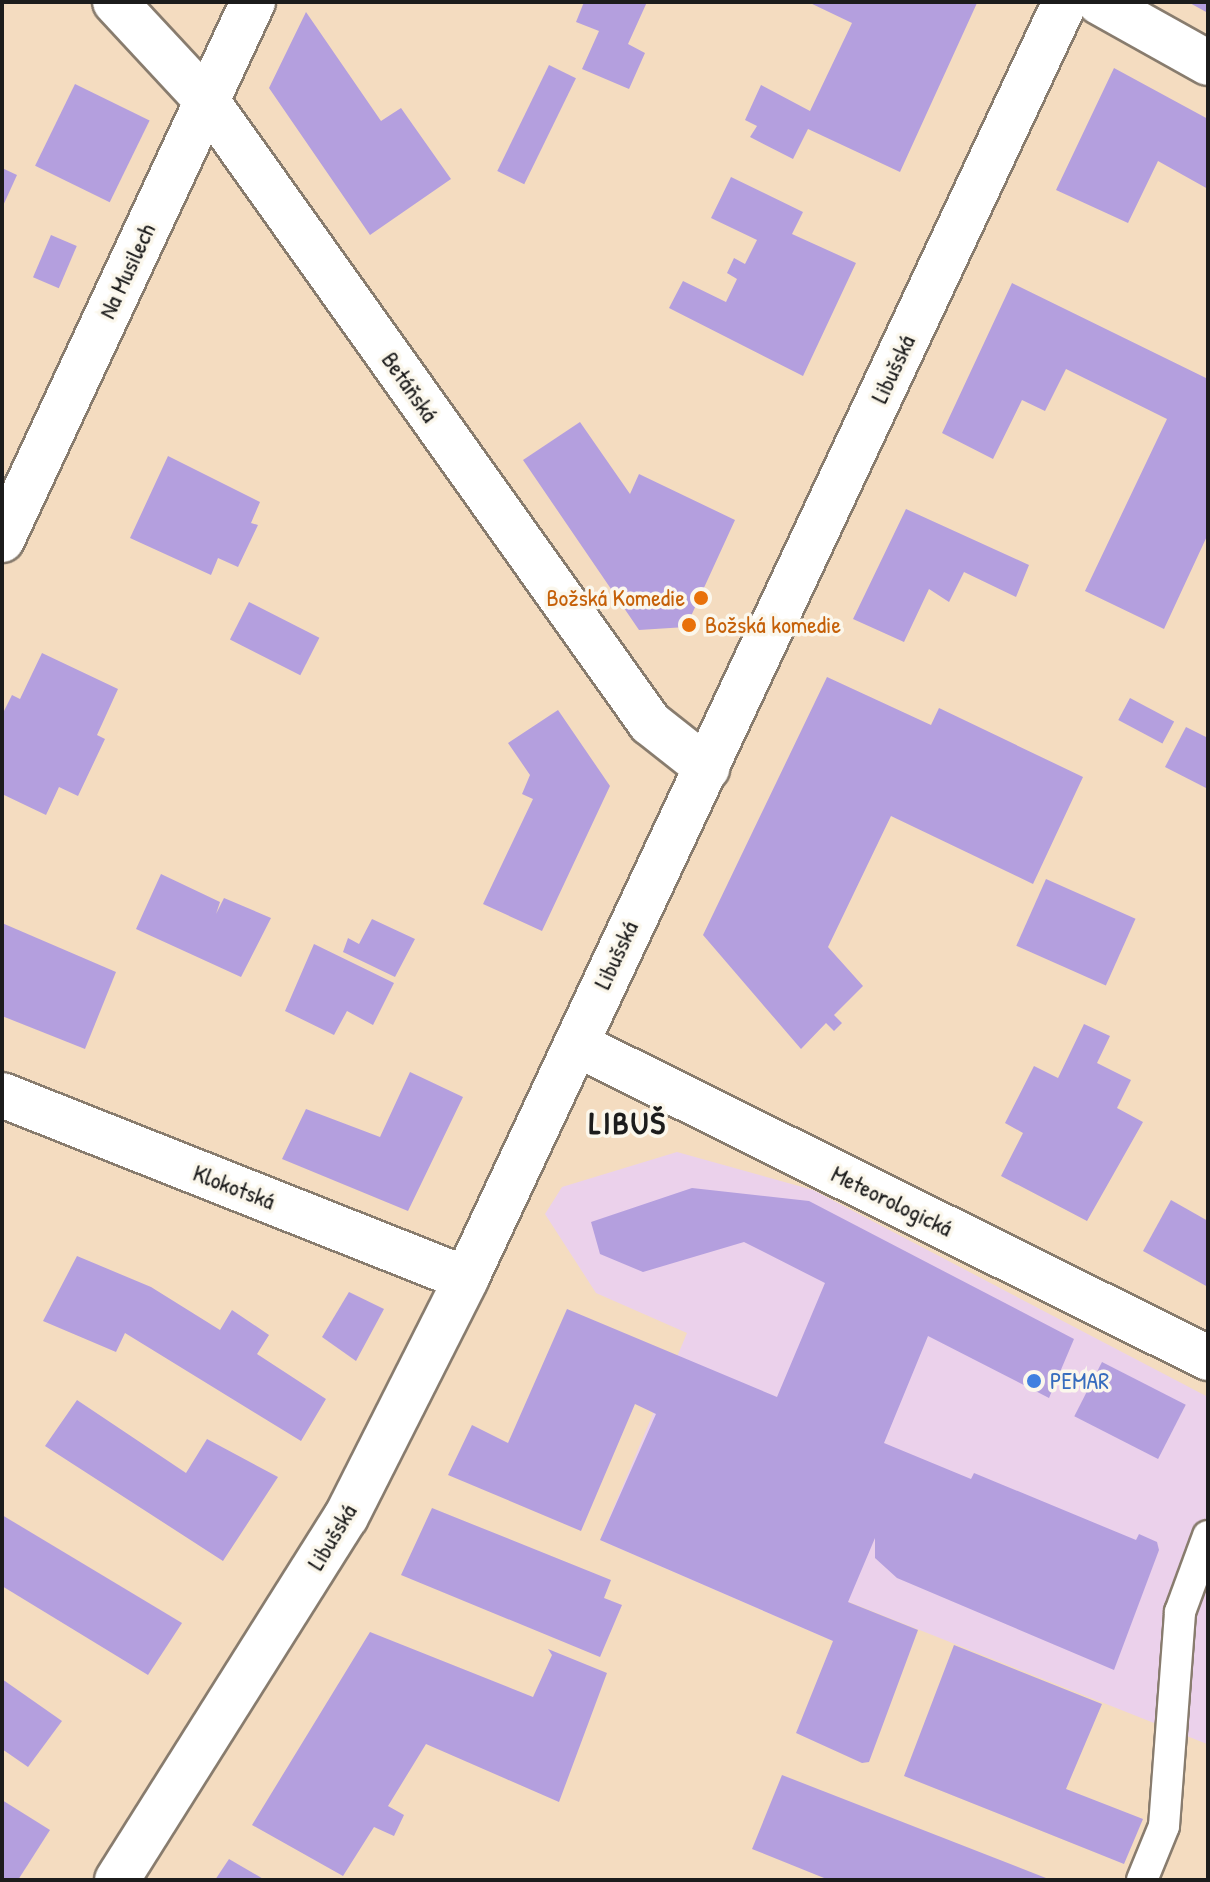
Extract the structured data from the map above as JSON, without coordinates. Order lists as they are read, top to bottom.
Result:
{
  "streets": {
    "street": [
      "Na Musilech",
      "Libušská",
      "Betáňská",
      "Klokotská",
      "Meteorologická"
    ]
  },
  "crossings": [
    ["Na Musilech", "Betáňská"],
    ["Libušská", "Betáňská"],
    ["Libušská", "Klokotská"],
    ["Libušská", "Meteorologická"]
  ],
  "districts": ["LIBUŠ"],
  "places": ["Božská Komedie", "Božská komedie", "PEMAR"]
}
